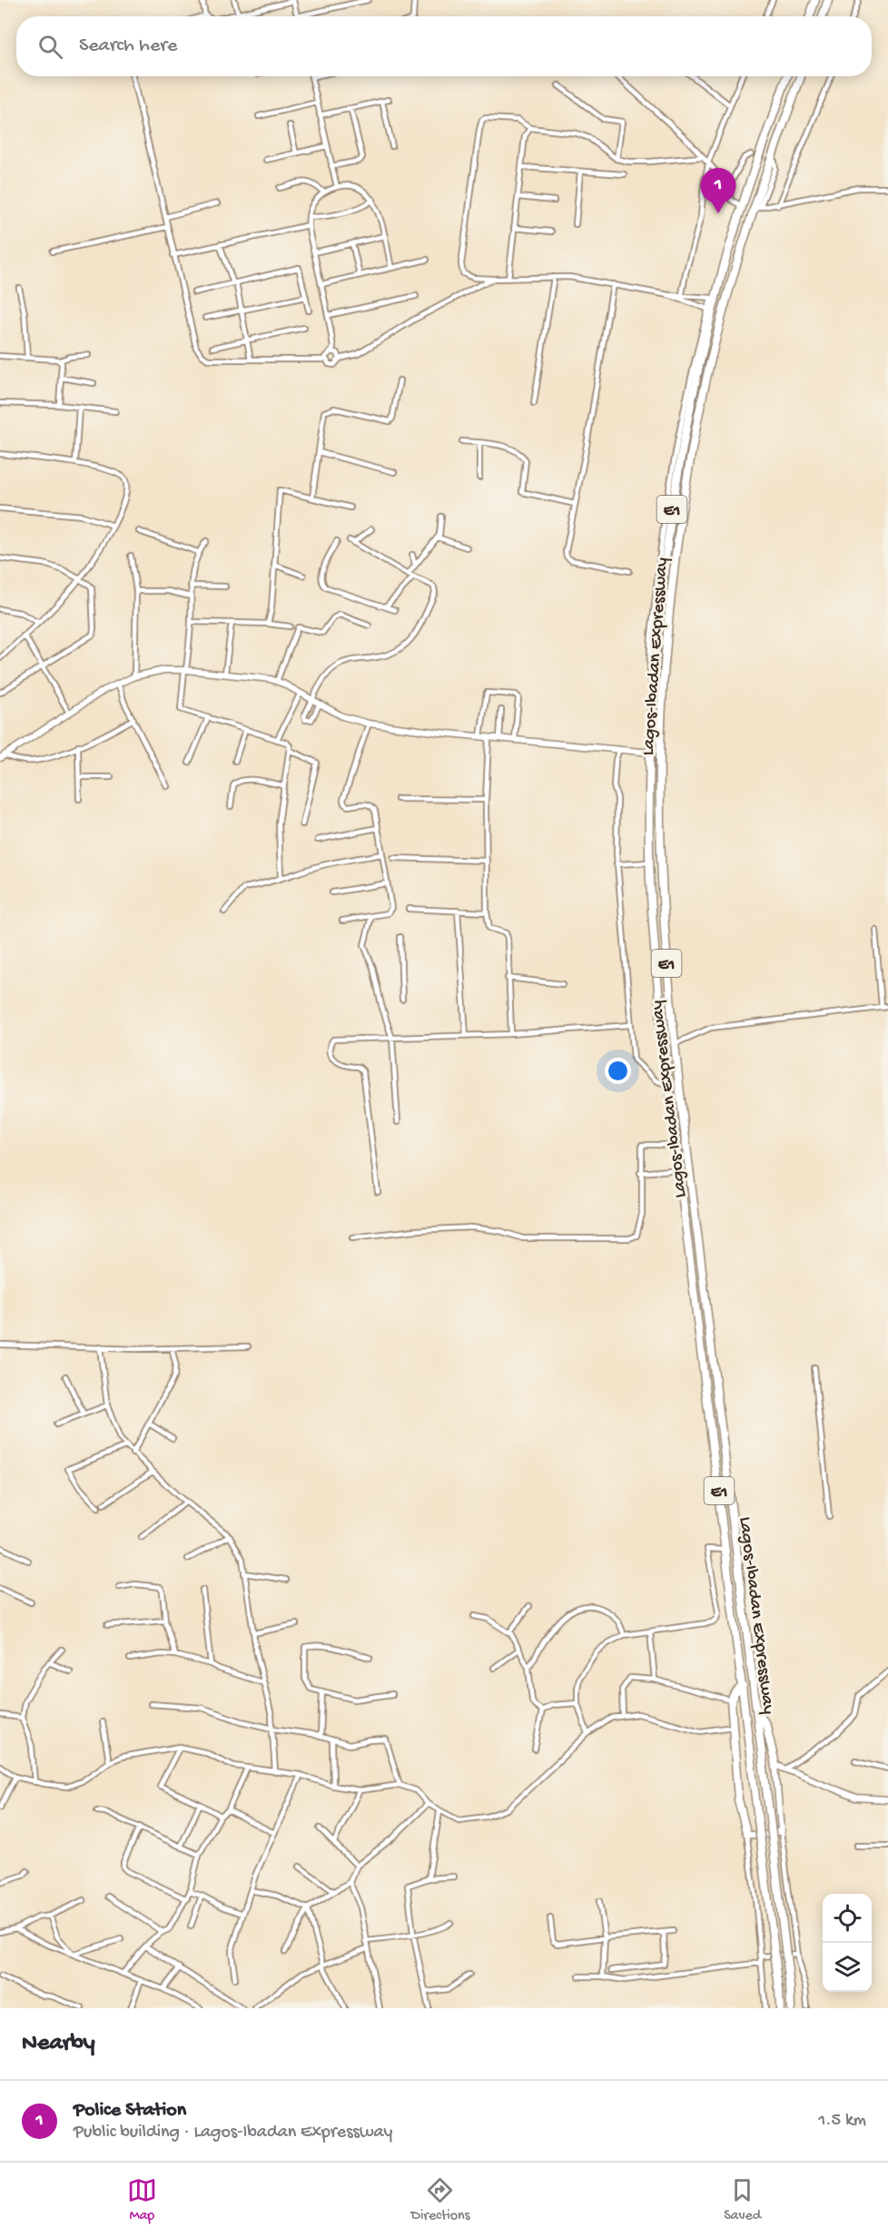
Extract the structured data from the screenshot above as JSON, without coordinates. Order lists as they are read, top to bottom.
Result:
{
  "streets": {
    "highway": ["E1", "Lagos-Ibadan Expressway"]
  },
  "page": {
    "search": "Search here",
    "pins": "1",
    "heading": "Nearby",
    "list": [
      {
        "mark": "1",
        "name": "Police Station",
        "note": "Public building · Lagos-Ibadan Expressway",
        "value": "1.5 km"
      }
    ],
    "nav": ["Map", "Directions", "Saved"]
  }
}
